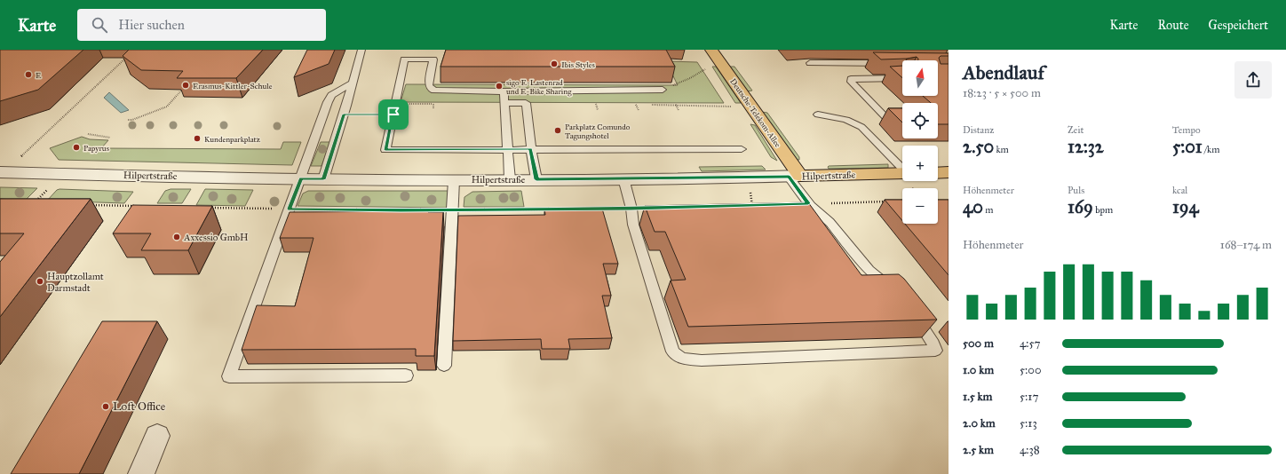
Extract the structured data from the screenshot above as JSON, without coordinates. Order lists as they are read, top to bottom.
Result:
{
  "streets": {
    "main road": ["Deutsche-Telekom-Allee", "Hilpertstraße"]
  },
  "crossings": [
    ["Deutsche-Telekom-Allee", "Hilpertstraße"]
  ],
  "places": [
    "Ibis Styles",
    "E",
    "Erasmus-Kittler-Schule",
    "sigo E-Lastenrad und E-Bike Sharing",
    "Parkplatz Comundo Tagungshotel",
    "Kundenparkplatz",
    "Papyrus",
    "Axxessio GmbH",
    "Hauptzollamt Darmstadt",
    "Loft Office"
  ],
  "north": "top",
  "page": {
    "header": "Karte",
    "search": "Hier suchen",
    "nav": ["Karte", "Route", "Gespeichert"],
    "heading": ["Abendlauf", "18:23 · 5 × 500 m"],
    "map_buttons": ["+", "−"],
    "stats": [
      ["Distanz", "2.50 km"],
      ["Zeit", "12:32"],
      ["Tempo", "5:01 /km"],
      ["Höhenmeter", "40 m"],
      ["Puls", "169 bpm"],
      ["kcal", "194"]
    ],
    "chart": ["Höhenmeter", "168–174 m"],
    "list": [
      {
        "name": "500 m",
        "note": "4:57"
      },
      {
        "name": "1.0 km",
        "note": "5:00"
      },
      {
        "name": "1.5 km",
        "note": "5:17"
      },
      {
        "name": "2.0 km",
        "note": "5:13"
      },
      {
        "name": "2.5 km",
        "note": "4:38"
      }
    ]
  }
}
